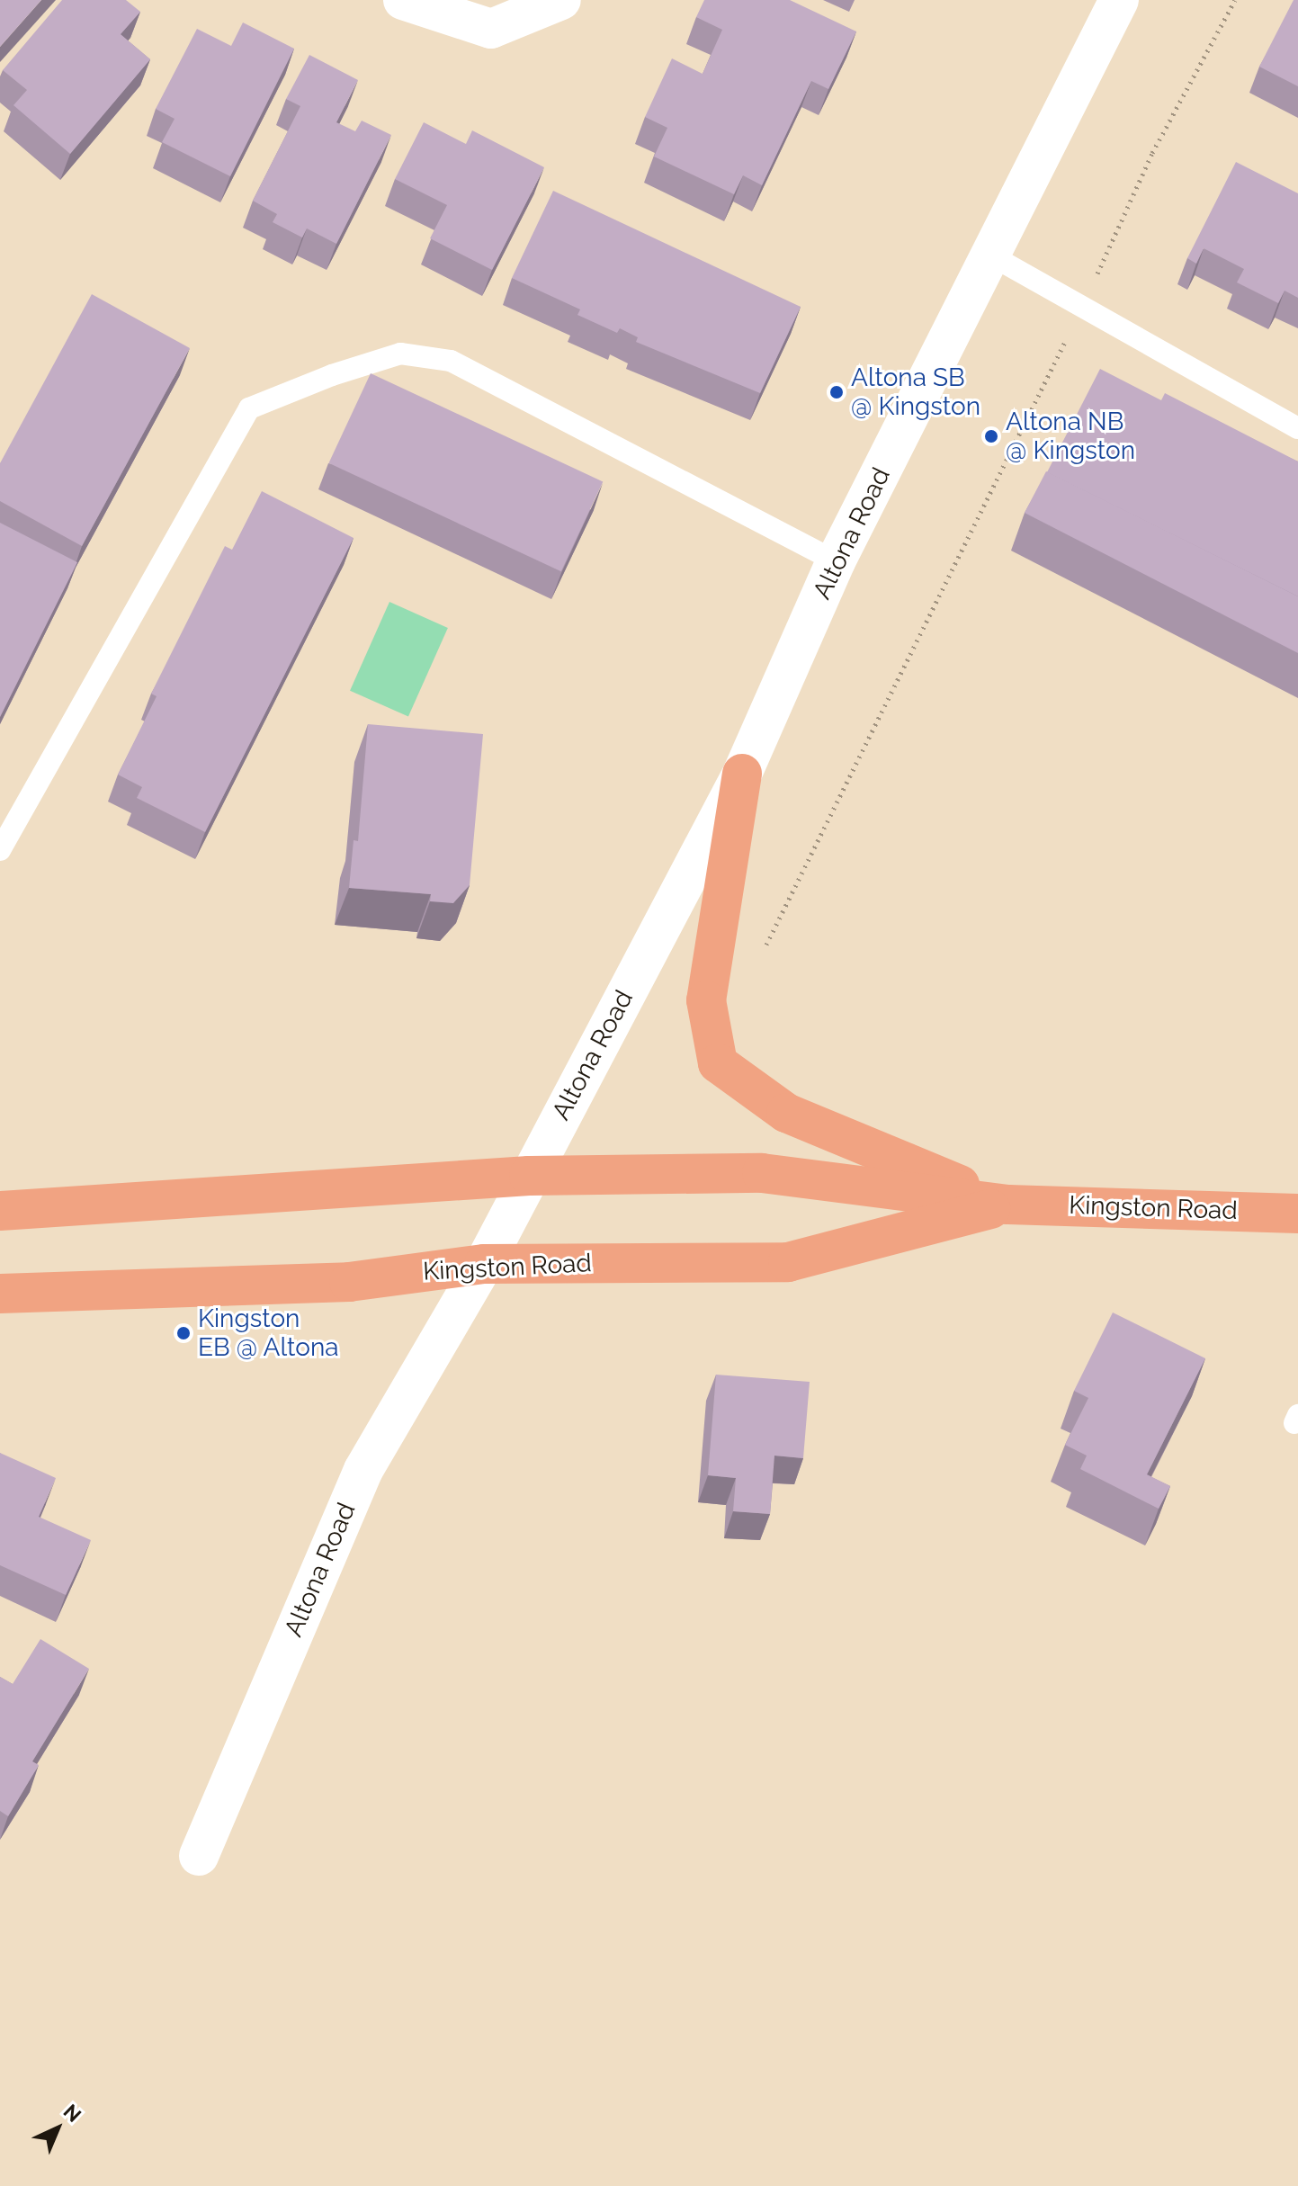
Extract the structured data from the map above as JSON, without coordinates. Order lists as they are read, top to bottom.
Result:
{
  "streets": {
    "main road": ["Altona Road", "Kingston Road"]
  },
  "crossings": [
    ["Altona Road", "Kingston Road"]
  ],
  "places": ["Altona SB @ Kingston", "Altona NB @ Kingston", "Kingston EB @ Altona"],
  "north": "top right"
}
